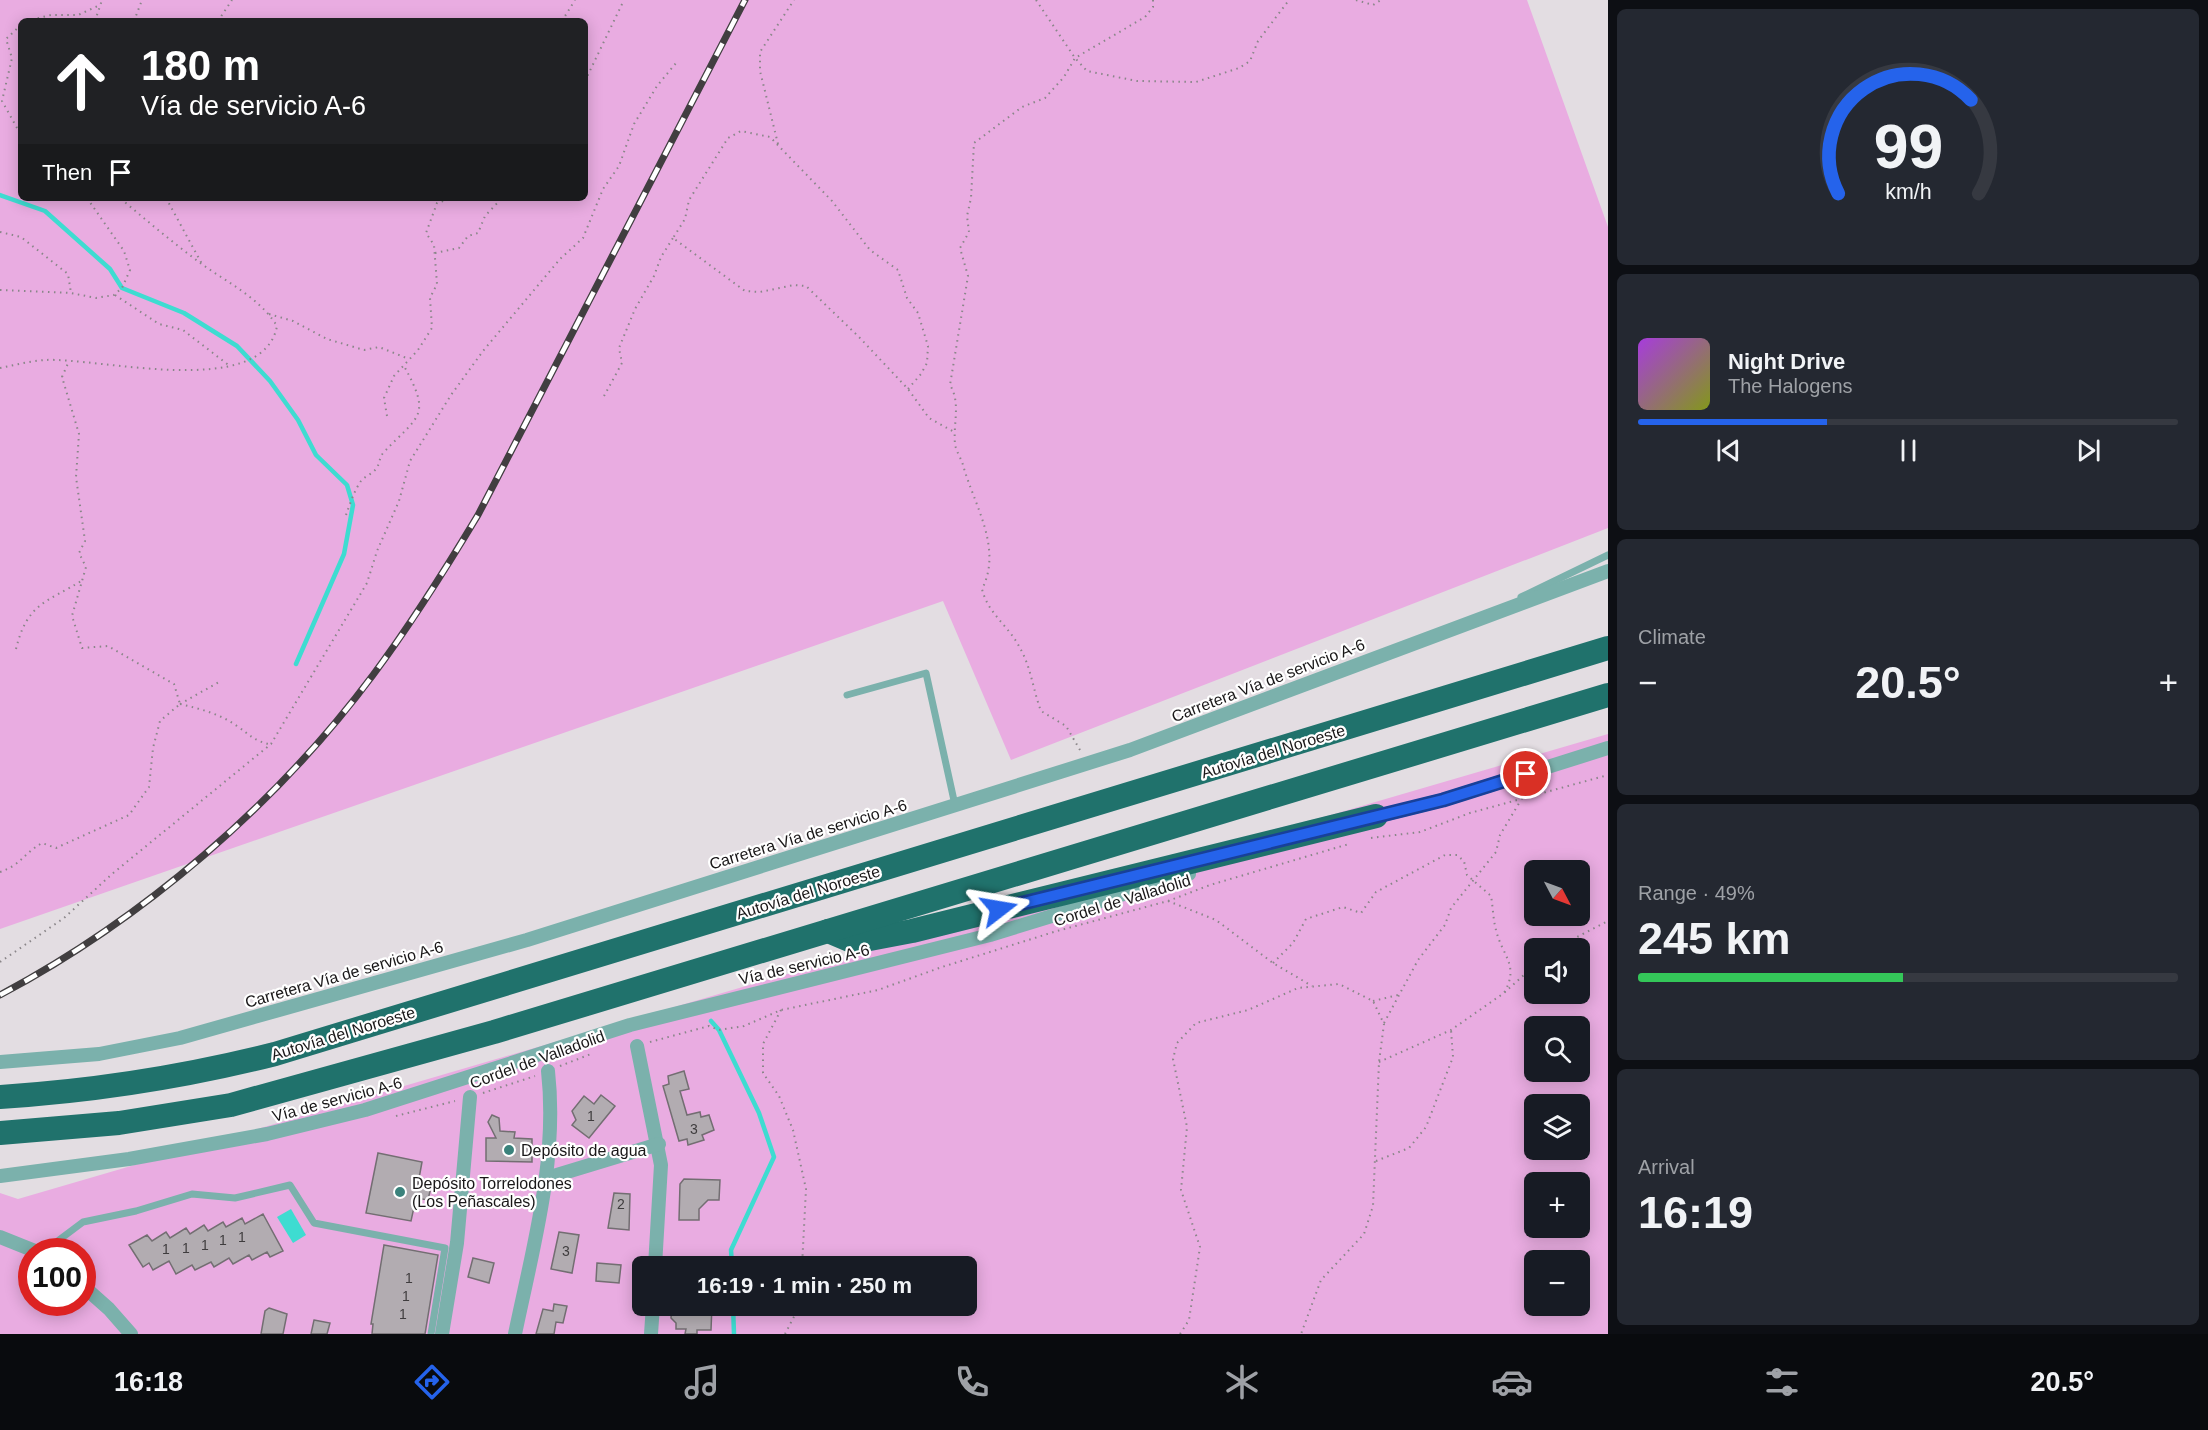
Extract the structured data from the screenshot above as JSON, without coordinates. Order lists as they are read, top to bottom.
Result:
{
  "streets": {
    "highway": ["Autovía del Noroeste"],
    "street": ["Carretera Vía de servicio A-6", "Vía de servicio A-6"],
    "path": ["Cordel de Valladolid"]
  },
  "places": ["Depósito de agua", "Depósito Torrelodones (Los Peñascales)"],
  "house_numbers": [
    "1",
    "3",
    "2",
    "1",
    "1",
    "1",
    "1",
    "1",
    "3",
    "1",
    "1",
    "1"
  ],
  "north": "bottom right",
  "page": {
    "turn": ["180 m", "Vía de servicio A-6"],
    "then": "Then",
    "song": ["Night Drive", "The Halogens"],
    "tile": [
      "Climate",
      ["Range · 49%", "245 km"],
      ["Arrival", "16:19"]
    ],
    "heat": ["−", "20.5°", "+"],
    "map_buttons": ["+", "−"],
    "limit": "100",
    "trip": "16:19 · 1 min · 250 m",
    "tabs": ["16:18", "20.5°"],
    "gauge": ["99", "km/h"]
  }
}
